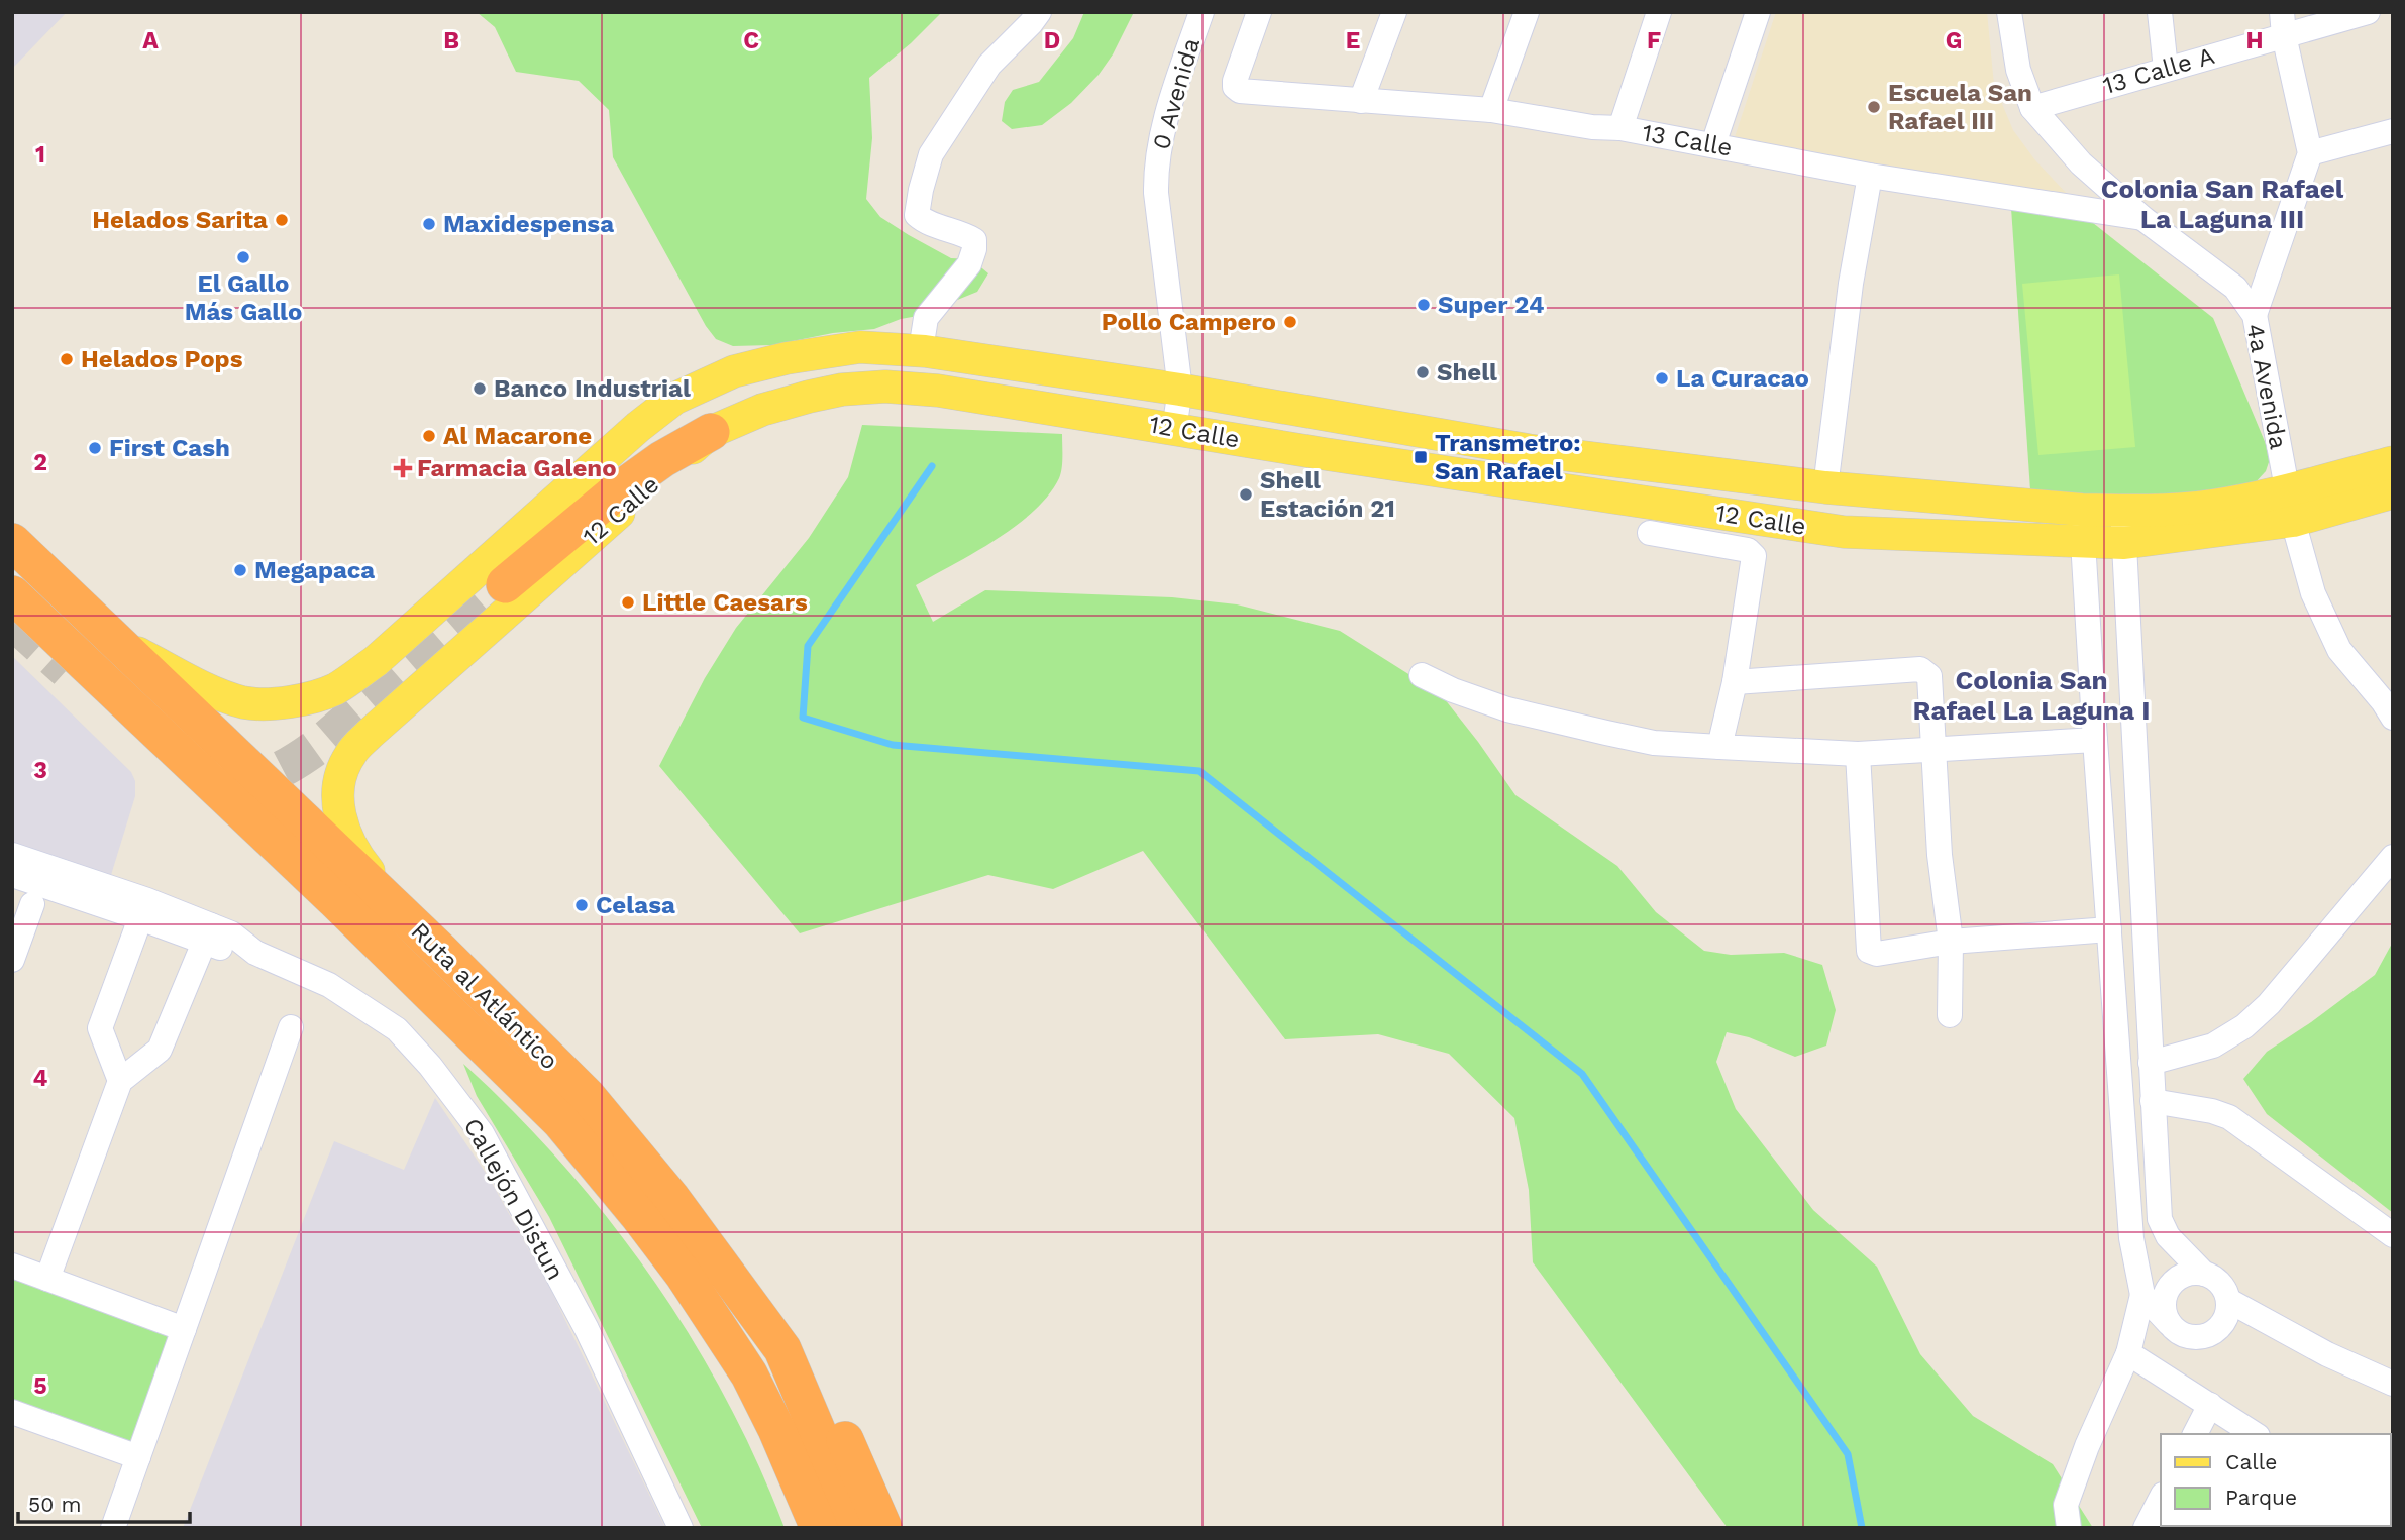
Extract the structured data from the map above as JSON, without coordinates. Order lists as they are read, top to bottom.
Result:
{
  "streets": {
    "highway": ["Ruta al Atlántico"],
    "main road": ["12 Calle"],
    "street": [
      "13 Calle A",
      "0 Avenida",
      "13 Calle",
      "4a Avenida",
      "Callejón Distun"
    ]
  },
  "crossings": [
    ["13 Calle A", "4a Avenida"],
    ["0 Avenida", "12 Calle"],
    ["13 Calle", "4a Avenida"],
    ["4a Avenida", "12 Calle"],
    ["12 Calle", "Ruta al Atlántico"]
  ],
  "districts": ["Colonia San Rafael La Laguna III", "Colonia San Rafael La Laguna I"],
  "places": {
    "other": [
      "Escuela San Rafael III",
      "Helados Sarita",
      "Maxidespensa",
      "El Gallo Más Gallo",
      "Super 24",
      "Pollo Campero",
      "Helados Pops",
      "Shell",
      "La Curacao",
      "Banco Industrial",
      "Al Macarone",
      "First Cash",
      "Shell Estación 21",
      "Megapaca",
      "Little Caesars",
      "Celasa"
    ],
    "transit": ["Transmetro: San Rafael"],
    "health": ["Farmacia Galeno"]
  },
  "legend": ["Calle", "Parque"],
  "scale_bar": "50 m",
  "grid": {
    "columns": [
      "A",
      "B",
      "C",
      "D",
      "E",
      "F",
      "G",
      "H"
    ],
    "rows": [
      "1",
      "2",
      "3",
      "4",
      "5"
    ]
  }
}
